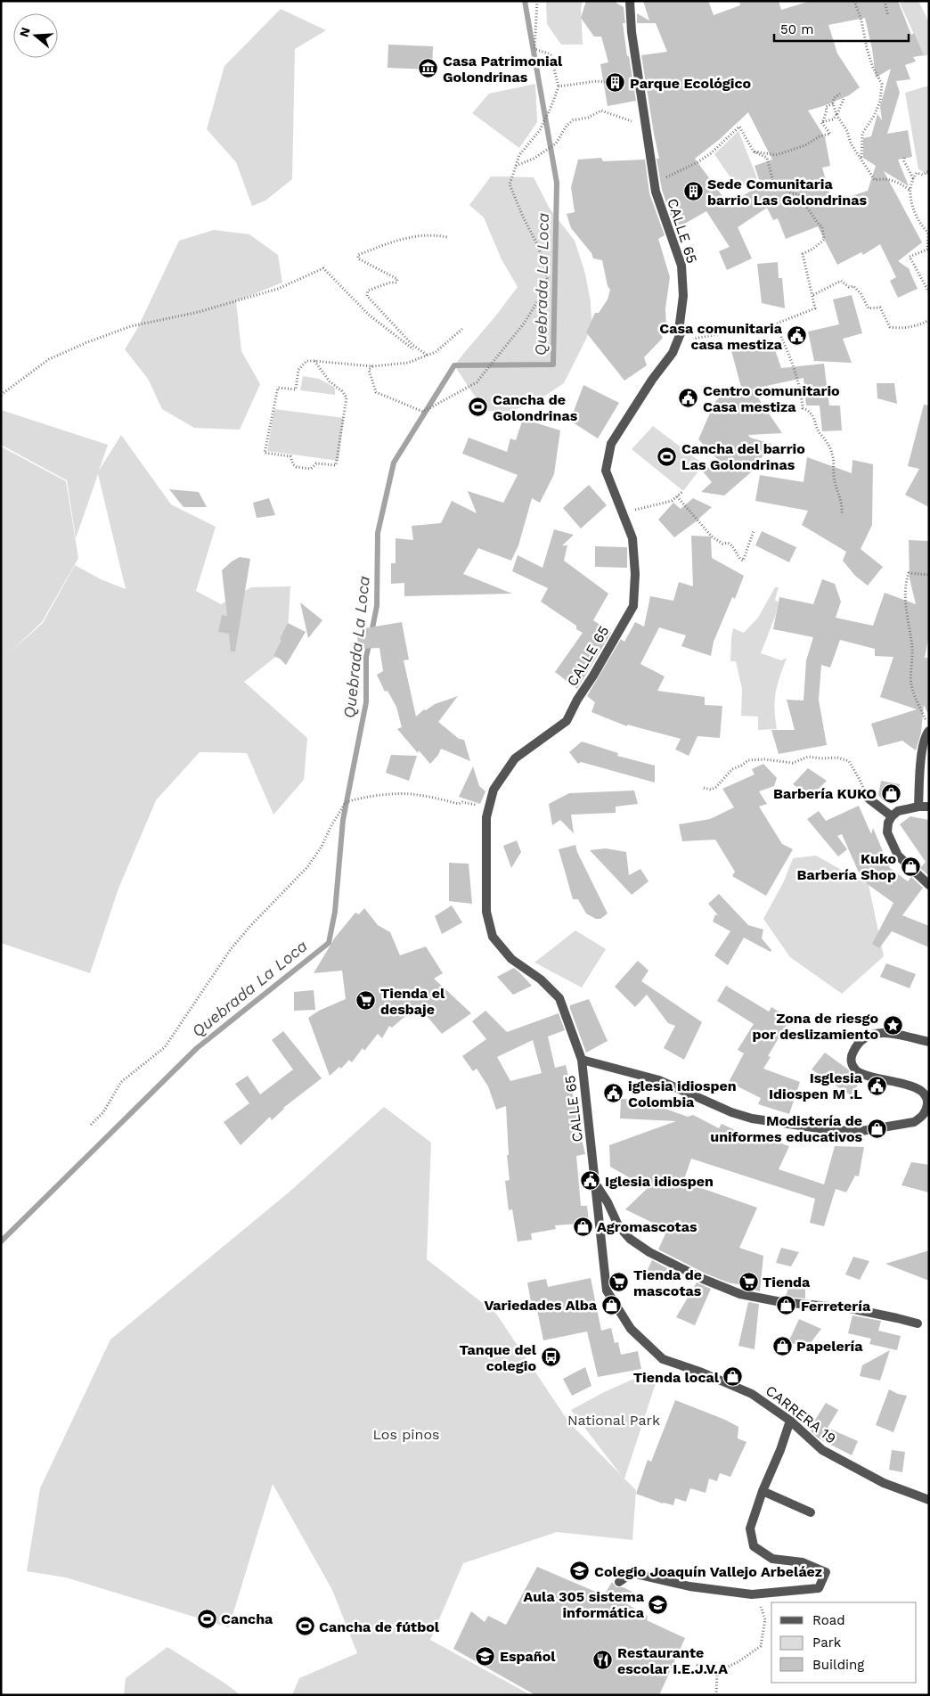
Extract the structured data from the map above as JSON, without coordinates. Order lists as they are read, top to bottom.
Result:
{
  "streets": {
    "street": ["CALLE 65", "CARRERA 19"]
  },
  "crossings": [
    ["CALLE 65", "CARRERA 19"]
  ],
  "water": ["Quebrada La Loca"],
  "parks": ["National Park", "Los pinos"],
  "places": {
    "museum": ["Casa Patrimonial Golondrinas"],
    "building": ["Parque Ecológico", "Sede Comunitaria barrio Las Golondrinas"],
    "public building": [
      "Casa comunitaria casa mestiza",
      "Centro comunitario Casa mestiza",
      "Isglesia Idiospen M .L",
      "iglesia idiospen Colombia",
      "Iglesia idiospen"
    ],
    "sports": [
      "Cancha de Golondrinas",
      "Cancha del barrio Las Golondrinas",
      "Cancha",
      "Cancha de fútbol"
    ],
    "shop": [
      "Barbería KUKO",
      "Kuko Barbería Shop",
      "Modistería de uniformes educativos",
      "Agromascotas",
      "Variedades Alba",
      "Ferretería",
      "Papelería",
      "Tienda local"
    ],
    "supermarket": ["Tienda el desbaje", "Tienda", "Tienda de mascotas"],
    "place": ["Zona de riesgo por deslizamiento"],
    "bus stop": ["Tanque del colegio"],
    "school or university": ["Colegio Joaquín Vallejo Arbeláez", "Aula 305 sistema informática", "Español"],
    "restaurant": ["Restaurante escolar I.E.J.V.A"]
  },
  "legend": ["Road", "Park", "Building"],
  "scale_bar": "50 m",
  "north": "left"
}
